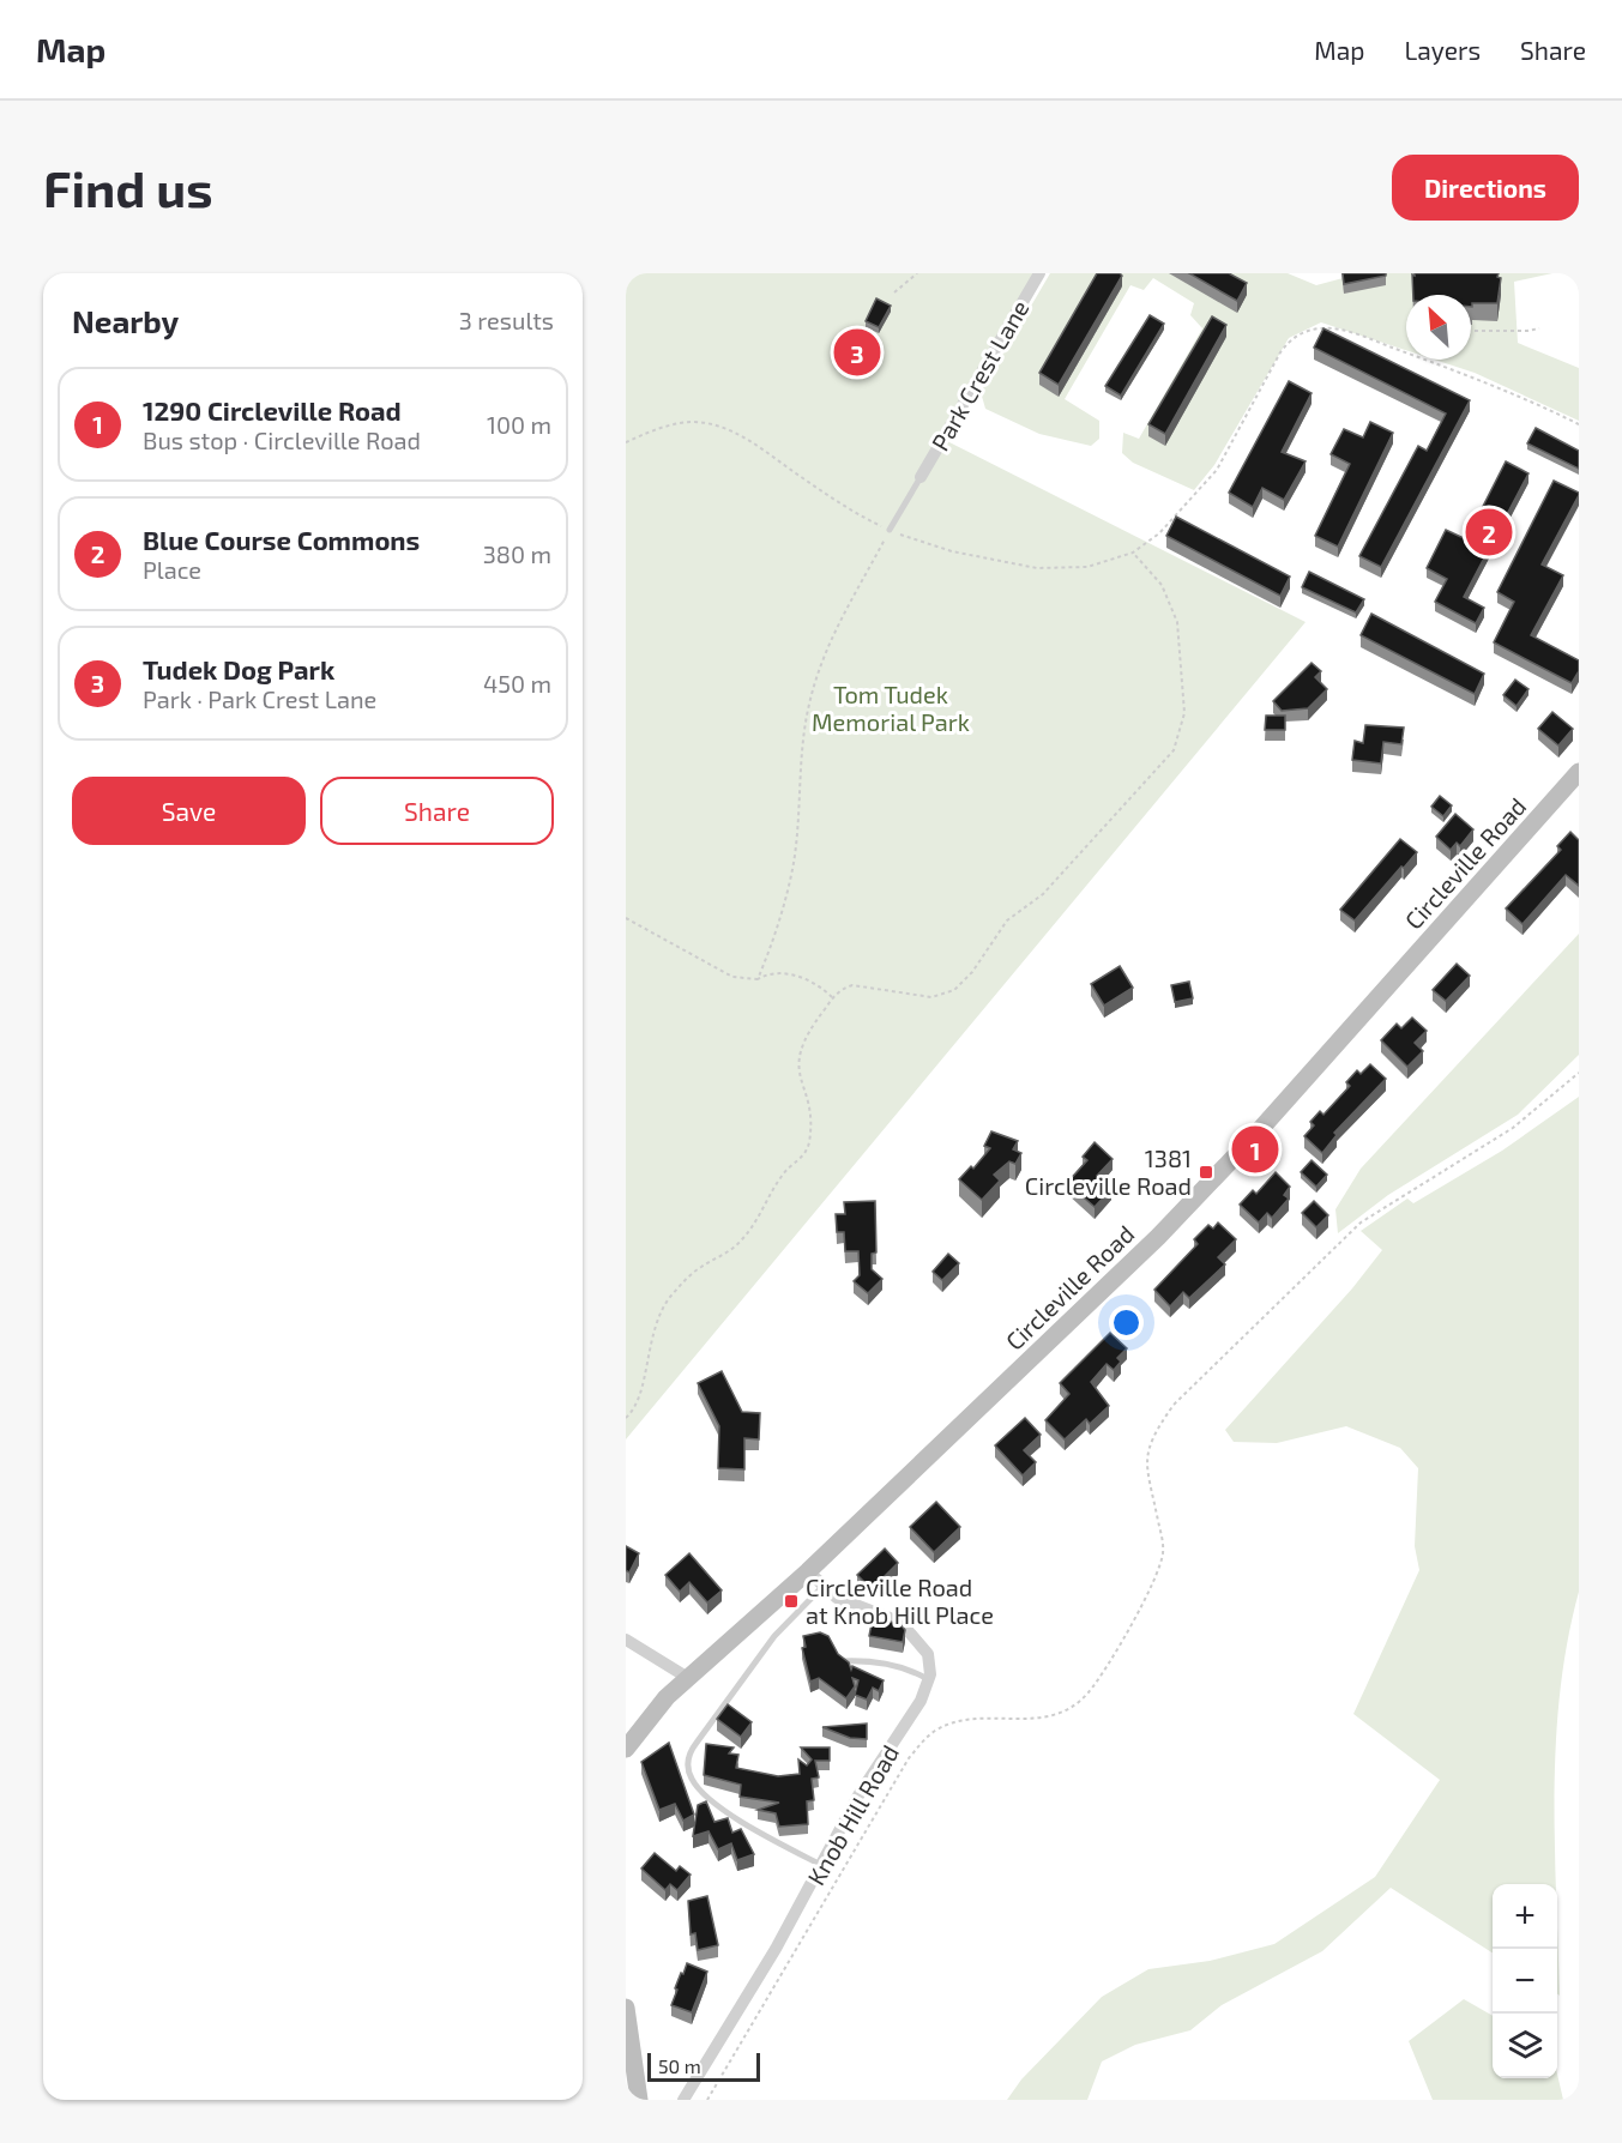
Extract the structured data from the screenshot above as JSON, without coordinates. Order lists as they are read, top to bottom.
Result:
{
  "streets": {
    "street": ["Park Crest Lane", "Circleville Road", "Knob Hill Road"]
  },
  "parks": ["Tom Tudek Memorial Park"],
  "places": {
    "transit": ["1381 Circleville Road", "Circleville Road at Knob Hill Place"]
  },
  "scale_bar": "50 m",
  "north": "top left",
  "page": {
    "header": "Map",
    "nav": ["Map", "Layers", "Share"],
    "buttons": [
      "Directions",
      ["Save", "Share"]
    ],
    "title": "Find us",
    "heading": ["Nearby", "3 results"],
    "pins": ["3", "2", "1"],
    "list": [
      {
        "mark": "1",
        "name": "1290 Circleville Road",
        "note": "Bus stop · Circleville Road",
        "value": "100 m"
      },
      {
        "mark": "2",
        "name": "Blue Course Commons",
        "note": "Place",
        "value": "380 m"
      },
      {
        "mark": "3",
        "name": "Tudek Dog Park",
        "note": "Park · Park Crest Lane",
        "value": "450 m"
      }
    ],
    "map_buttons": ["+", "−"],
    "scale": "50 m"
  }
}
